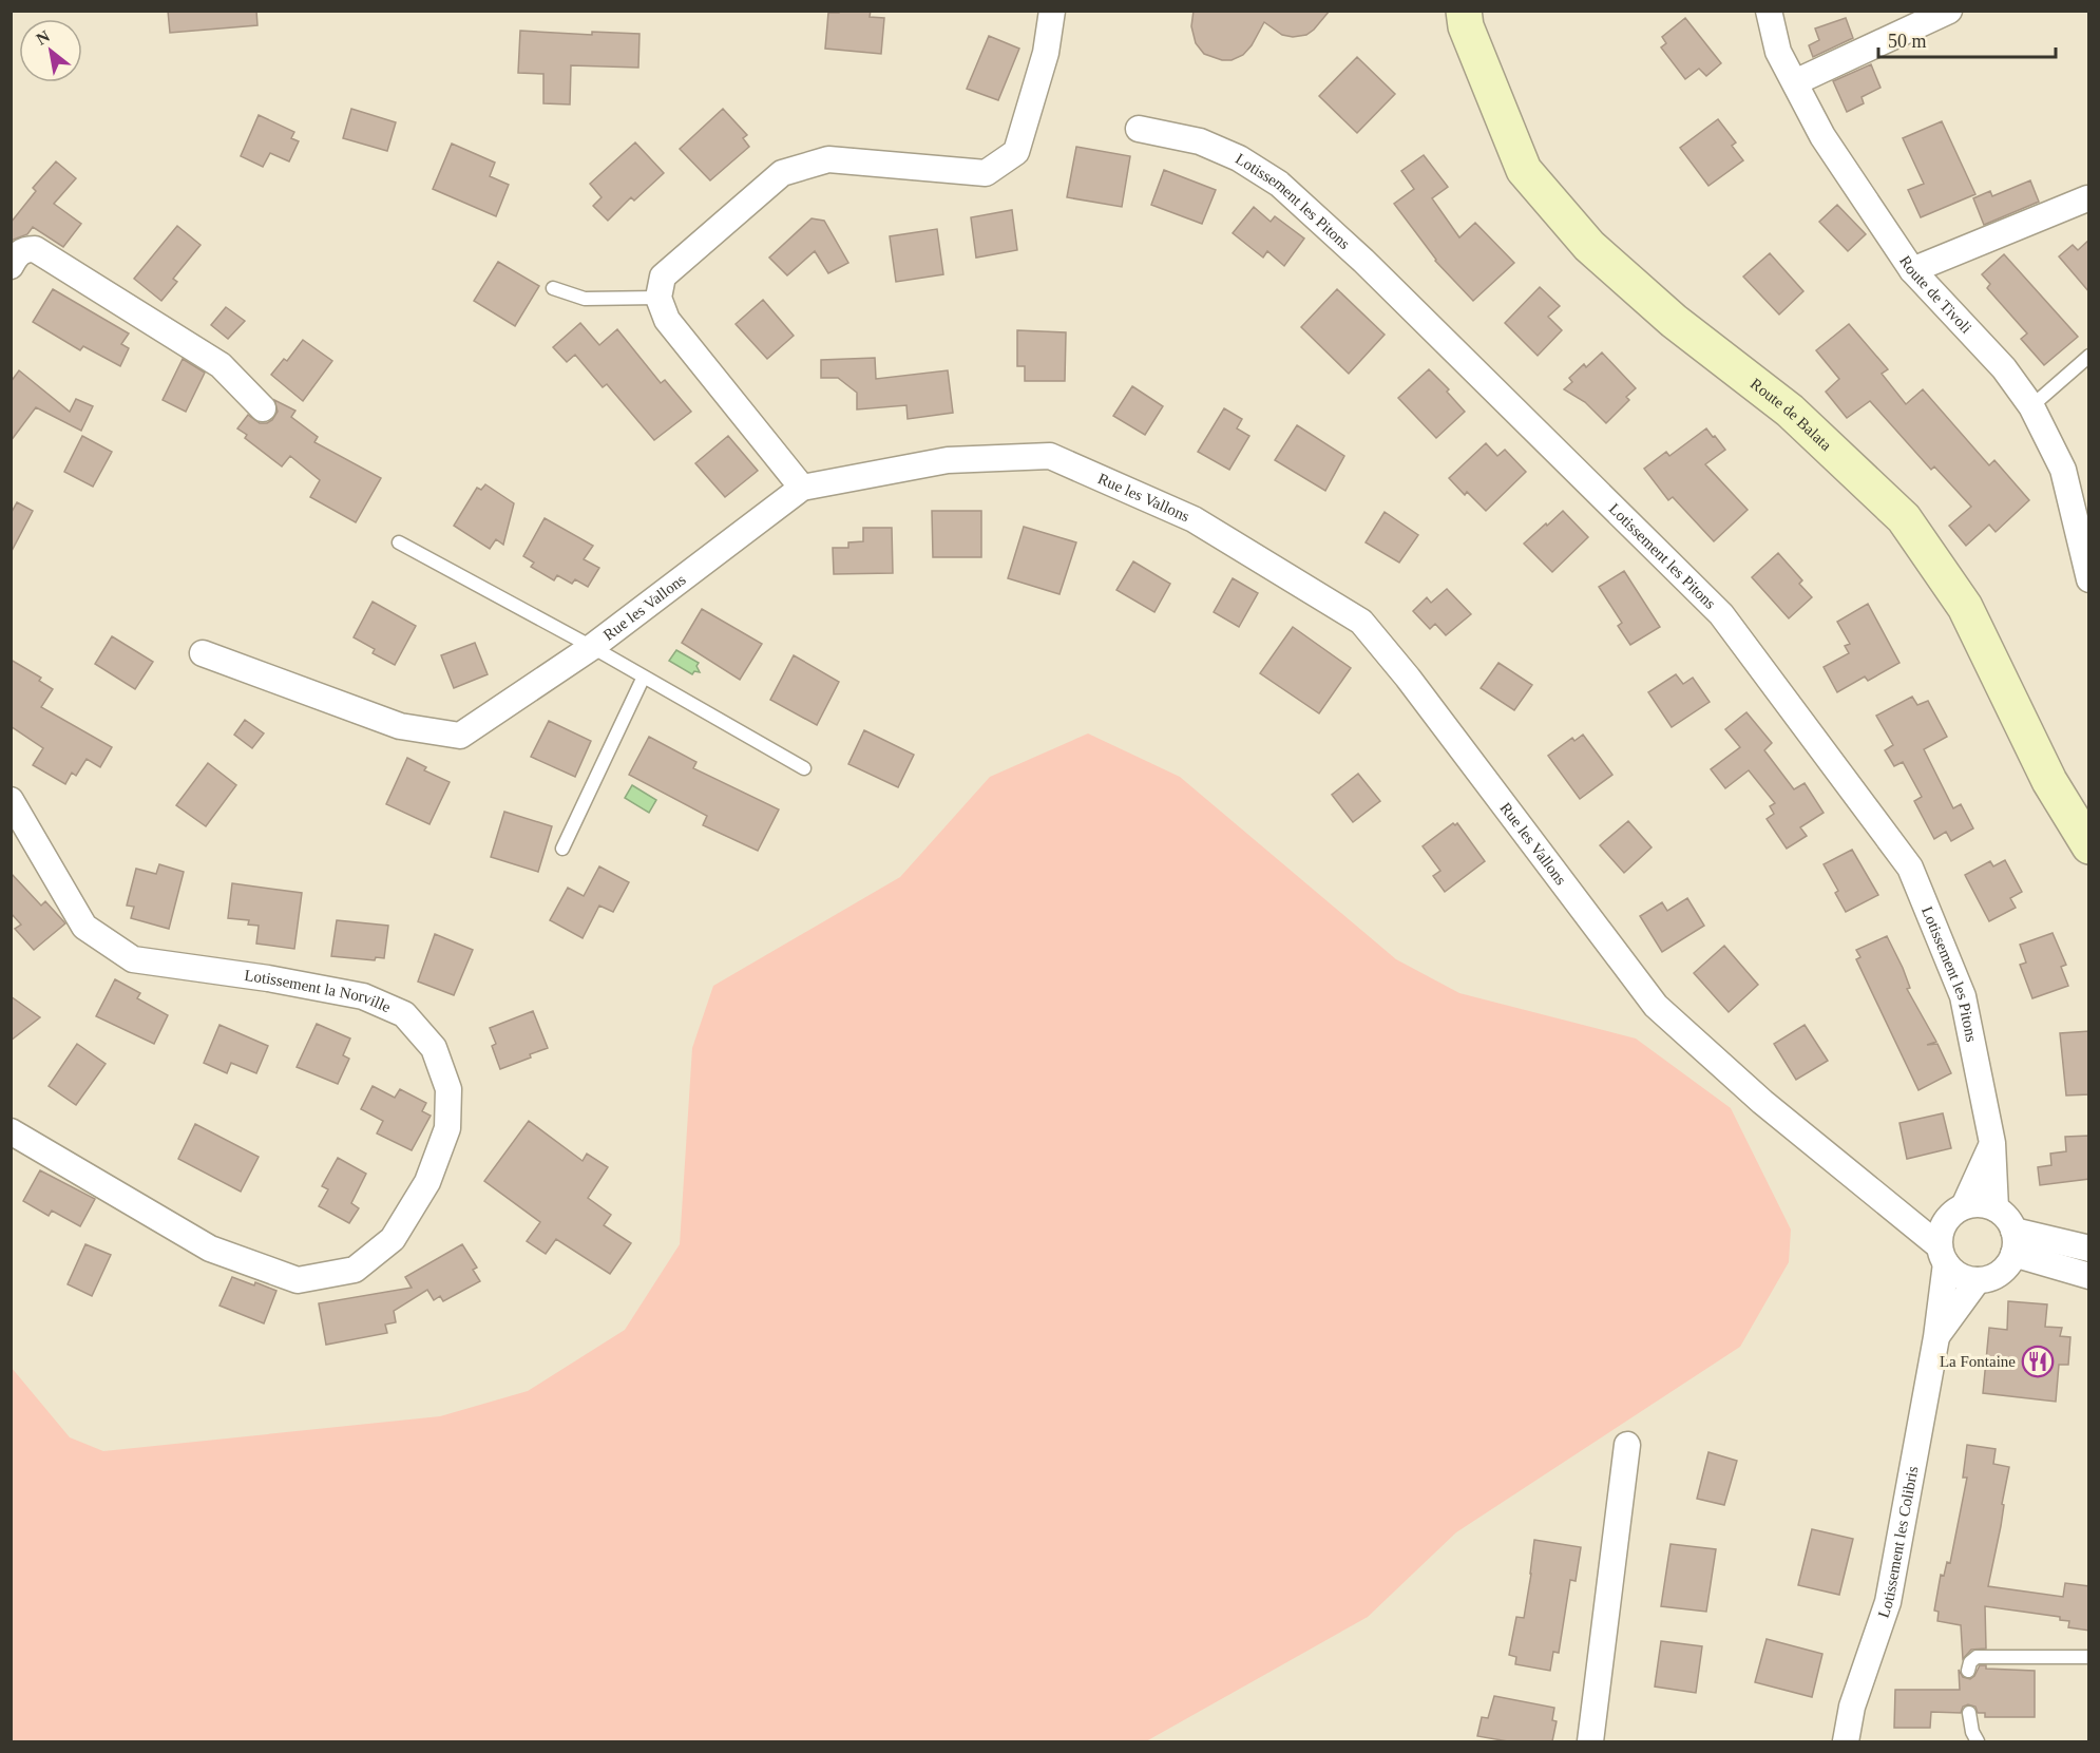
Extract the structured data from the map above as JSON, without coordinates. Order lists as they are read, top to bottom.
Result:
{
  "streets": {
    "main road": ["Route de Balata"],
    "street": [
      "Lotissement les Pitons",
      "Route de Tivoli",
      "Rue les Vallons",
      "Lotissement la Norville",
      "Lotissement les Colibris"
    ]
  },
  "crossings": [
    ["Lotissement les Pitons", "Rue les Vallons"],
    ["Lotissement les Pitons", "Lotissement les Colibris"],
    ["Rue les Vallons", "Lotissement les Colibris"]
  ],
  "places": {
    "restaurant": ["La Fontaine"]
  },
  "scale_bar": "50 m",
  "north": "top left"
}
